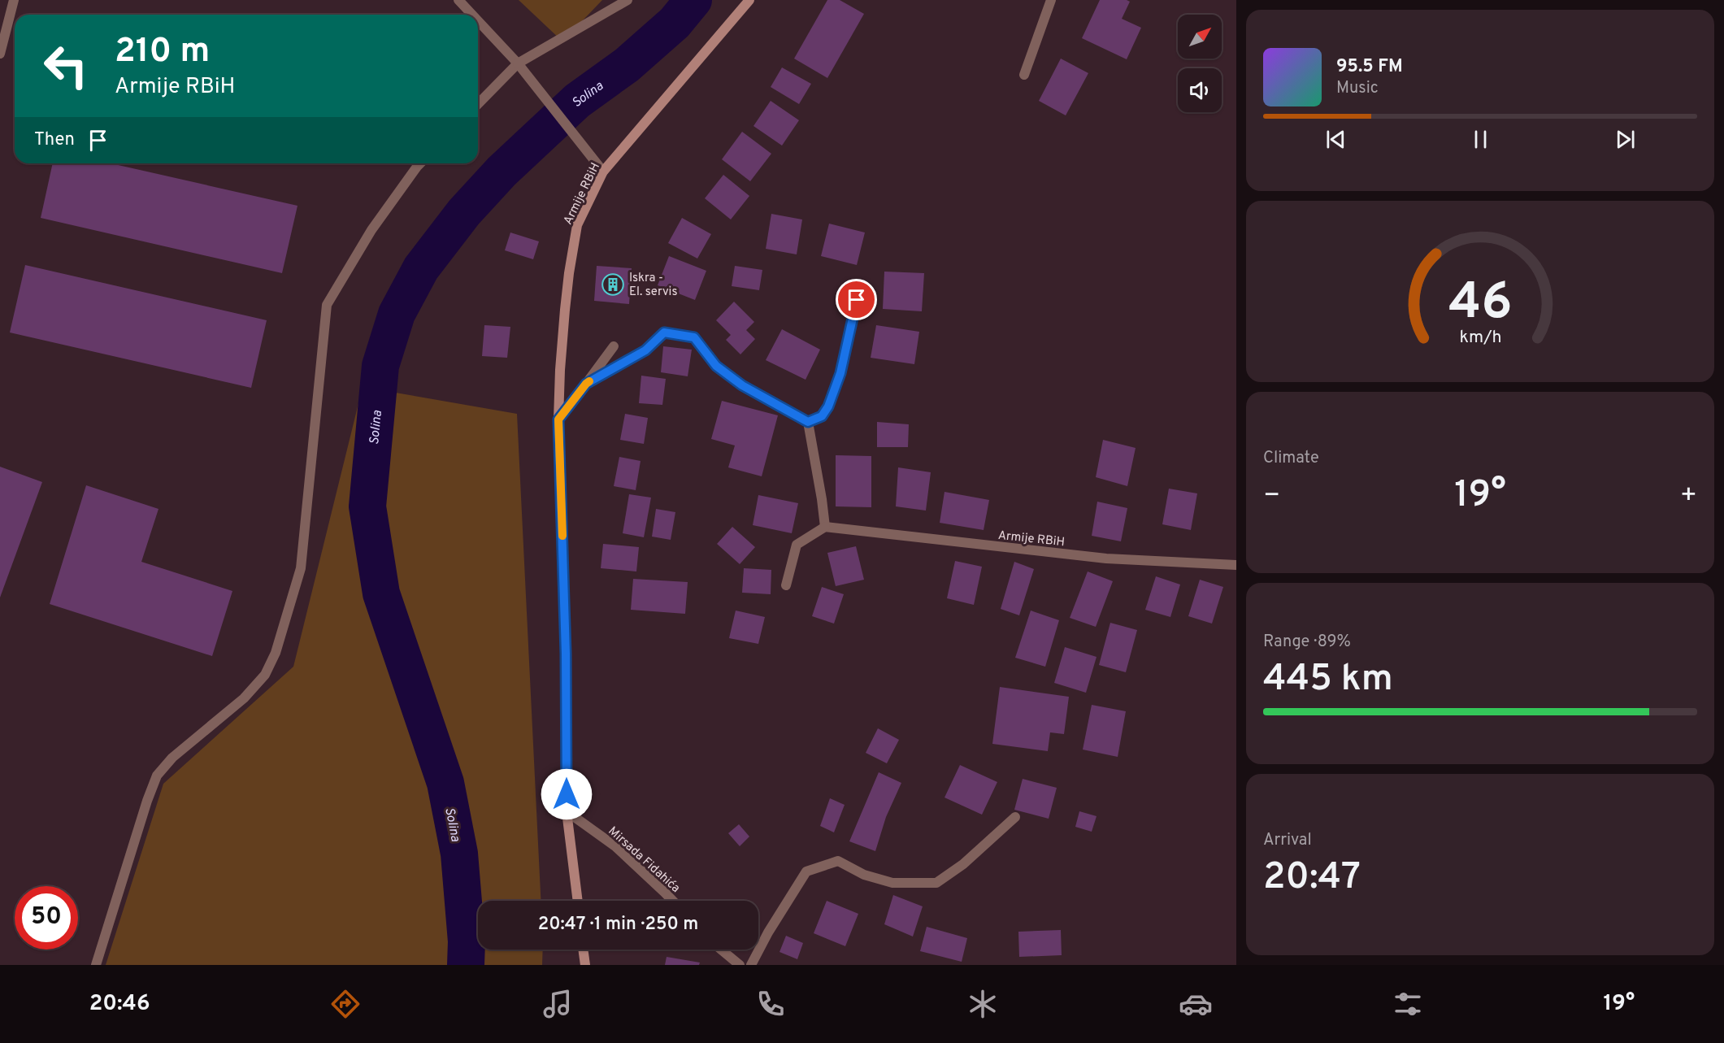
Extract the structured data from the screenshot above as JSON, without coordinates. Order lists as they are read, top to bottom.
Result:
{
  "streets": {
    "main road": ["Armije RBiH"],
    "street": ["Mirsada Fidahića"]
  },
  "crossings": [
    ["Armije RBiH", "Mirsada Fidahića"]
  ],
  "water": ["Solina"],
  "places": {
    "building": ["Iskra - El. servis"]
  },
  "north": "top right",
  "page": {
    "turn": ["210 m", "Armije RBiH"],
    "song": ["95.5 FM", "Music"],
    "then": "Then",
    "tile": [
      "Climate",
      ["Range · 89%", "445 km"],
      ["Arrival", "20:47"]
    ],
    "heat": ["−", "19°", "+"],
    "limit": "50",
    "trip": "20:47 · 1 min · 250 m",
    "tabs": ["20:46", "19°"],
    "gauge": ["46", "km/h"]
  }
}
